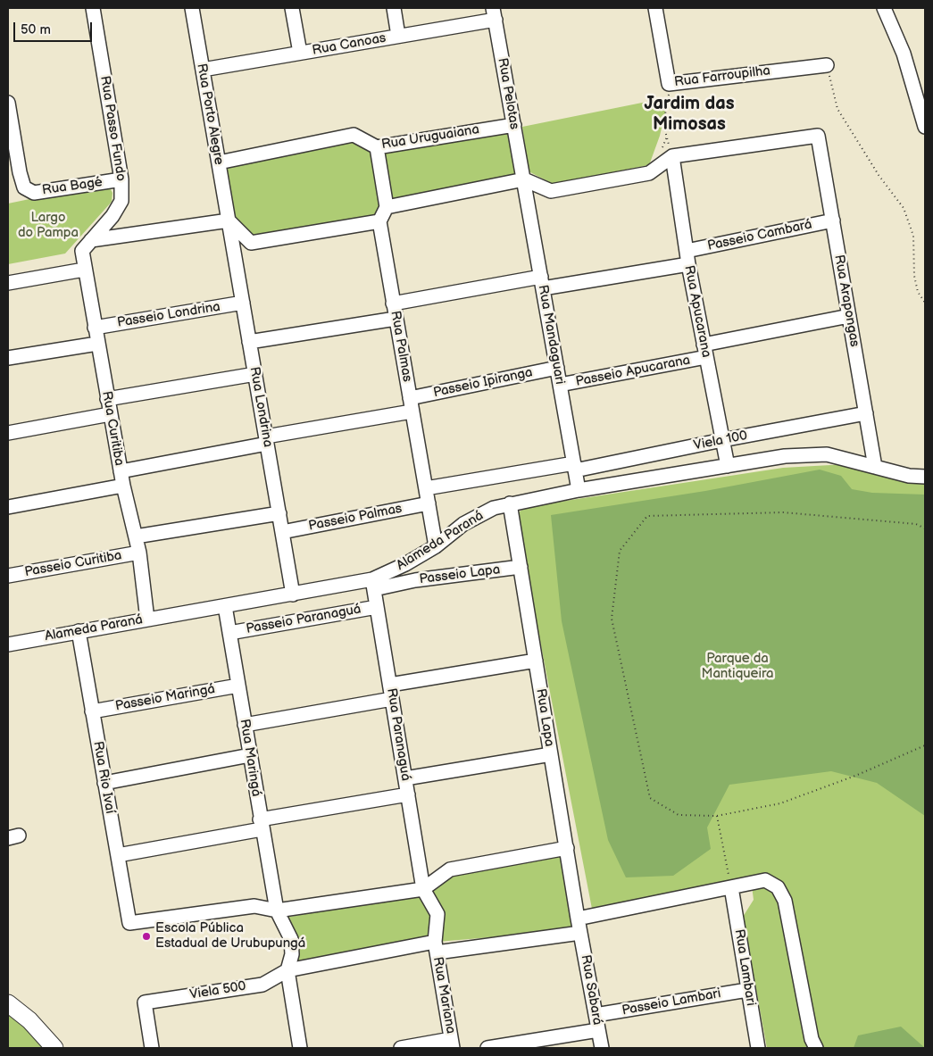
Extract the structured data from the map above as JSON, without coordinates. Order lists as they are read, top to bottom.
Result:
{
  "streets": {
    "street": [
      "Rua Canoas",
      "Rua Farroupilha",
      "Rua Pelotas",
      "Rua Porto Alegre",
      "Rua Passo Fundo",
      "Rua Uruguaiana",
      "Rua Bagé",
      "Passeio Cambará",
      "Rua Arapongas",
      "Rua Apucarana",
      "Passeio Londrina",
      "Rua Mandaguari",
      "Rua Palmas",
      "Passeio Apucarana",
      "Passeio Ipiranga",
      "Rua Londrina",
      "Rua Curitiba",
      "Viela 100",
      "Passeio Palmas",
      "Alameda Paraná",
      "Passeio Curitiba",
      "Passeio Lapa",
      "Passeio Paranaguá",
      "Passeio Maringá",
      "Rua Lapa",
      "Rua Paranaguá",
      "Rua Maringá",
      "Rua Rio Ivaí",
      "Rua Lambari",
      "Rua Sabará",
      "Viela 500",
      "Rua Mariana",
      "Passeio Lambari"
    ]
  },
  "crossings": [
    ["Rua Canoas", "Rua Pelotas"],
    ["Rua Canoas", "Rua Porto Alegre"],
    ["Rua Pelotas", "Rua Uruguaiana"],
    ["Rua Pelotas", "Rua Mandaguari"],
    ["Rua Porto Alegre", "Rua Uruguaiana"],
    ["Rua Porto Alegre", "Rua Londrina"],
    ["Rua Passo Fundo", "Rua Bagé"],
    ["Rua Passo Fundo", "Rua Curitiba"],
    ["Passeio Cambará", "Rua Arapongas"],
    ["Passeio Cambará", "Rua Apucarana"],
    ["Rua Arapongas", "Rua Apucarana"],
    ["Rua Arapongas", "Viela 100"],
    ["Rua Arapongas", "Alameda Paraná"],
    ["Rua Apucarana", "Passeio Apucarana"],
    ["Rua Apucarana", "Viela 100"],
    ["Rua Apucarana", "Alameda Paraná"],
    ["Passeio Londrina", "Rua Londrina"],
    ["Passeio Londrina", "Rua Curitiba"],
    ["Rua Mandaguari", "Passeio Apucarana"],
    ["Rua Mandaguari", "Passeio Ipiranga"],
    ["Rua Mandaguari", "Viela 100"],
    ["Rua Mandaguari", "Alameda Paraná"],
    ["Rua Palmas", "Passeio Ipiranga"],
    ["Rua Palmas", "Passeio Palmas"],
    ["Rua Palmas", "Alameda Paraná"],
    ["Rua Londrina", "Passeio Palmas"],
    ["Rua Londrina", "Alameda Paraná"],
    ["Rua Curitiba", "Alameda Paraná"],
    ["Rua Curitiba", "Passeio Curitiba"],
    ["Alameda Paraná", "Passeio Lapa"],
    ["Alameda Paraná", "Rua Lapa"],
    ["Alameda Paraná", "Rua Paranaguá"],
    ["Alameda Paraná", "Rua Maringá"],
    ["Alameda Paraná", "Rua Rio Ivaí"],
    ["Passeio Lapa", "Rua Lapa"],
    ["Passeio Lapa", "Rua Paranaguá"],
    ["Passeio Paranaguá", "Rua Paranaguá"],
    ["Passeio Paranaguá", "Rua Maringá"],
    ["Passeio Maringá", "Rua Maringá"],
    ["Passeio Maringá", "Rua Rio Ivaí"],
    ["Rua Lapa", "Rua Sabará"],
    ["Rua Lapa", "Viela 500"],
    ["Rua Paranaguá", "Rua Mariana"],
    ["Rua Maringá", "Rua Rio Ivaí"],
    ["Rua Maringá", "Viela 500"],
    ["Rua Lambari", "Passeio Lambari"],
    ["Rua Sabará", "Viela 500"],
    ["Rua Sabará", "Passeio Lambari"],
    ["Viela 500", "Rua Mariana"]
  ],
  "districts": ["Jardim das Mimosas"],
  "parks": ["Largo do Pampa", "Parque da Mantiqueira"],
  "places": ["Escola Pública Estadual de Urubupungá"],
  "scale_bar": "50 m"
}
